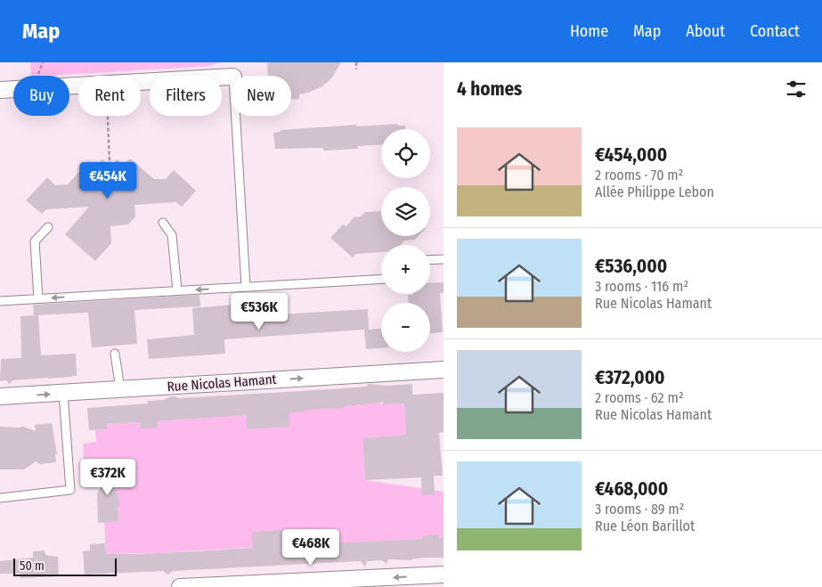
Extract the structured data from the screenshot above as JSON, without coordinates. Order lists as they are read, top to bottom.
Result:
{
  "streets": {
    "street": ["Rue Nicolas Hamant"]
  },
  "one_way": ["Rue Nicolas Hamant"],
  "scale_bar": "50 m",
  "page": {
    "header": "Map",
    "nav": [
      "Home",
      "Map",
      "About",
      "Contact"
    ],
    "heading": "4 homes",
    "chip": [
      "Buy",
      "Rent",
      "Filters",
      "New"
    ],
    "list": [
      {
        "name": "€454,000",
        "note": "2 rooms · 70 m² · Allée Philippe Lebon"
      },
      {
        "name": "€536,000",
        "note": "3 rooms · 116 m² · Rue Nicolas Hamant"
      },
      {
        "name": "€372,000",
        "note": "2 rooms · 62 m² · Rue Nicolas Hamant"
      },
      {
        "name": "€468,000",
        "note": "3 rooms · 89 m² · Rue Léon Barillot"
      }
    ],
    "map_buttons": ["+", "−"],
    "price": [
      "€454K",
      "€536K",
      "€372K",
      "€468K"
    ],
    "scale": "50 m"
  }
}
